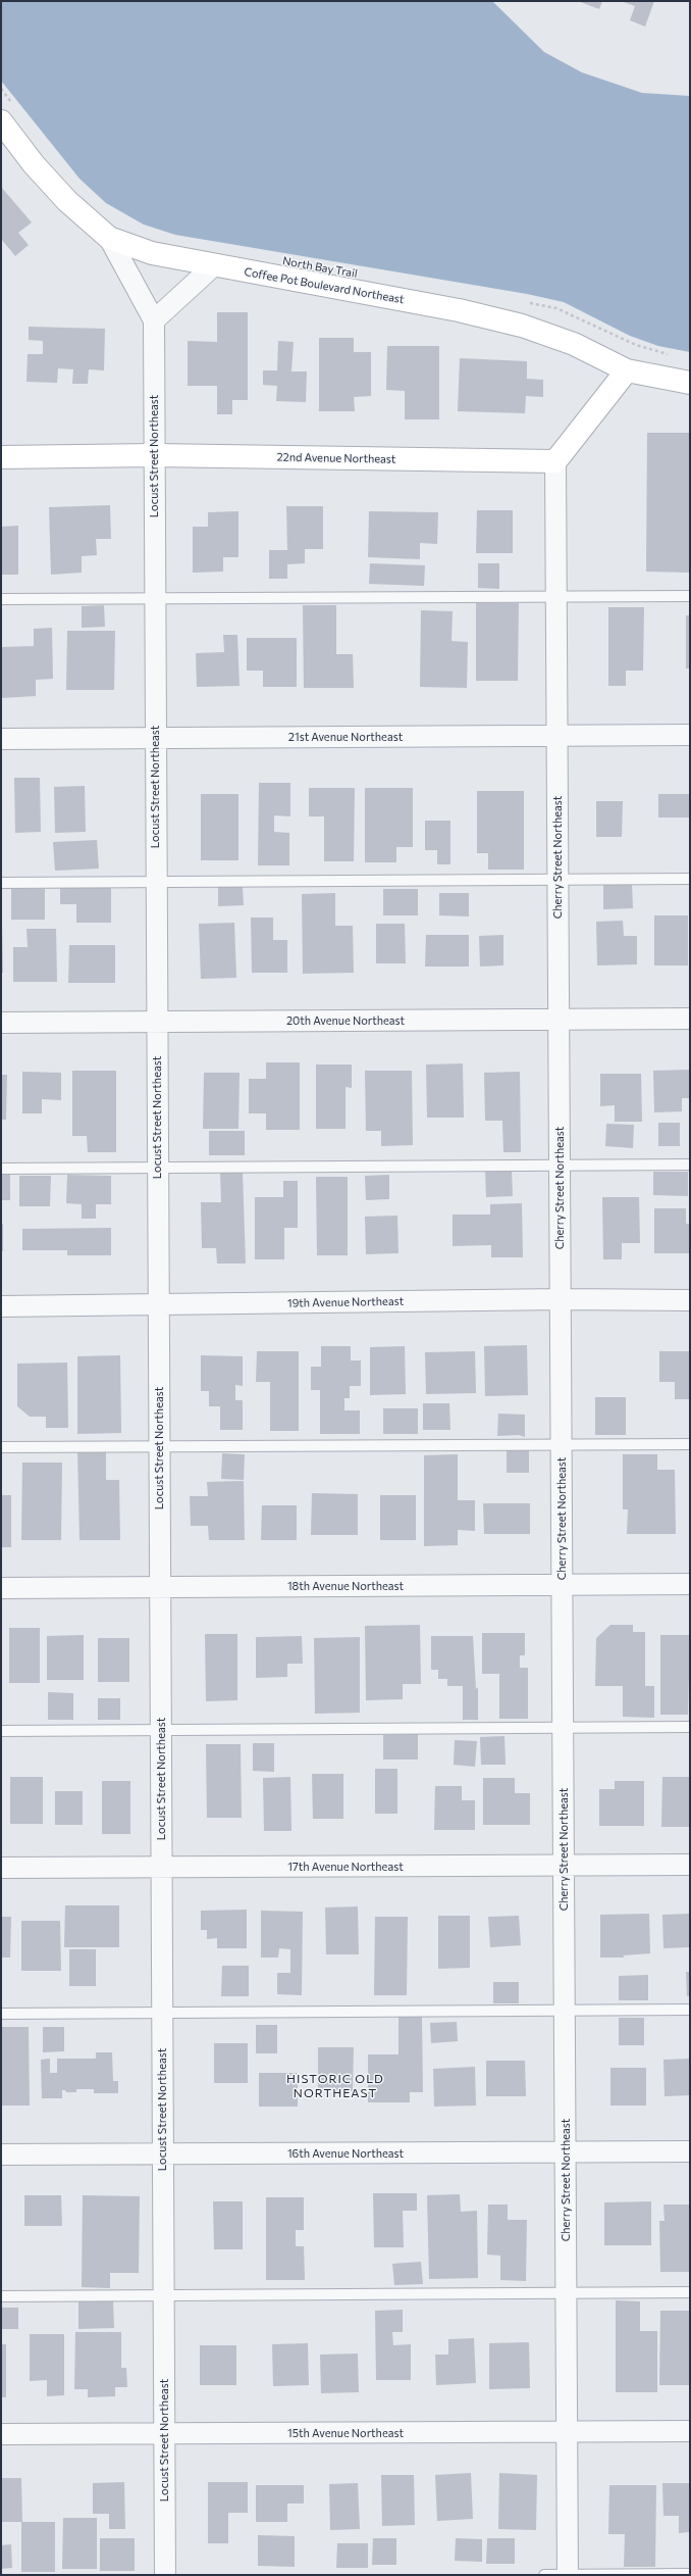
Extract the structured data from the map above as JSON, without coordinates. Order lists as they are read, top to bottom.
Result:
{
  "streets": {
    "street": [
      "Coffee Pot Boulevard Northeast",
      "Locust Street Northeast",
      "22nd Avenue Northeast",
      "21st Avenue Northeast",
      "Cherry Street Northeast",
      "20th Avenue Northeast",
      "19th Avenue Northeast",
      "18th Avenue Northeast",
      "17th Avenue Northeast",
      "16th Avenue Northeast",
      "15th Avenue Northeast"
    ]
  },
  "crossings": [
    ["Coffee Pot Boulevard Northeast", "Locust Street Northeast"],
    ["Locust Street Northeast", "22nd Avenue Northeast"],
    ["Locust Street Northeast", "21st Avenue Northeast"],
    ["Locust Street Northeast", "20th Avenue Northeast"],
    ["Locust Street Northeast", "19th Avenue Northeast"],
    ["Locust Street Northeast", "18th Avenue Northeast"],
    ["Locust Street Northeast", "17th Avenue Northeast"],
    ["Locust Street Northeast", "16th Avenue Northeast"],
    ["Locust Street Northeast", "15th Avenue Northeast"],
    ["22nd Avenue Northeast", "Cherry Street Northeast"],
    ["21st Avenue Northeast", "Cherry Street Northeast"],
    ["Cherry Street Northeast", "20th Avenue Northeast"],
    ["Cherry Street Northeast", "19th Avenue Northeast"],
    ["Cherry Street Northeast", "18th Avenue Northeast"],
    ["Cherry Street Northeast", "17th Avenue Northeast"],
    ["Cherry Street Northeast", "16th Avenue Northeast"],
    ["Cherry Street Northeast", "15th Avenue Northeast"]
  ],
  "districts": ["HISTORIC OLD NORTHEAST"]
}
